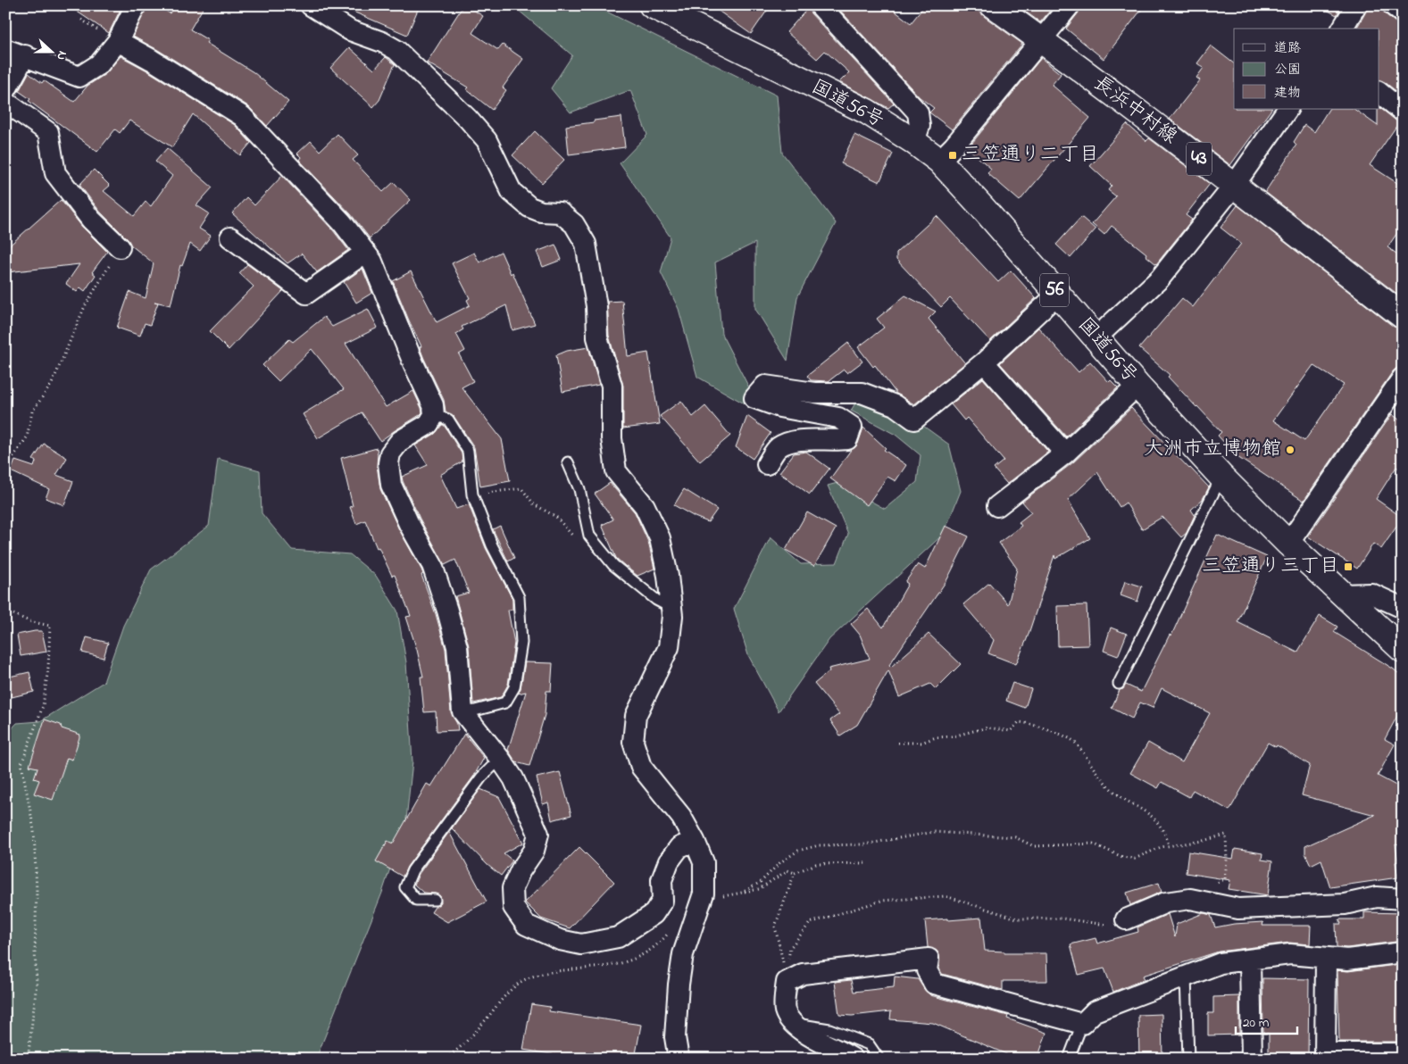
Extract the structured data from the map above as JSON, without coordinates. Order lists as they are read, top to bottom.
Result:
{
  "streets": {
    "main road": [
      "国道56号",
      "長浜中村線",
      "43",
      "56"
    ]
  },
  "places": {
    "transit": ["三笠通り二丁目", "三笠通り三丁目"],
    "other": ["大洲市立博物館"]
  },
  "legend": ["道路", "公園", "建物"],
  "scale_bar": "20 m",
  "north": "right"
}
